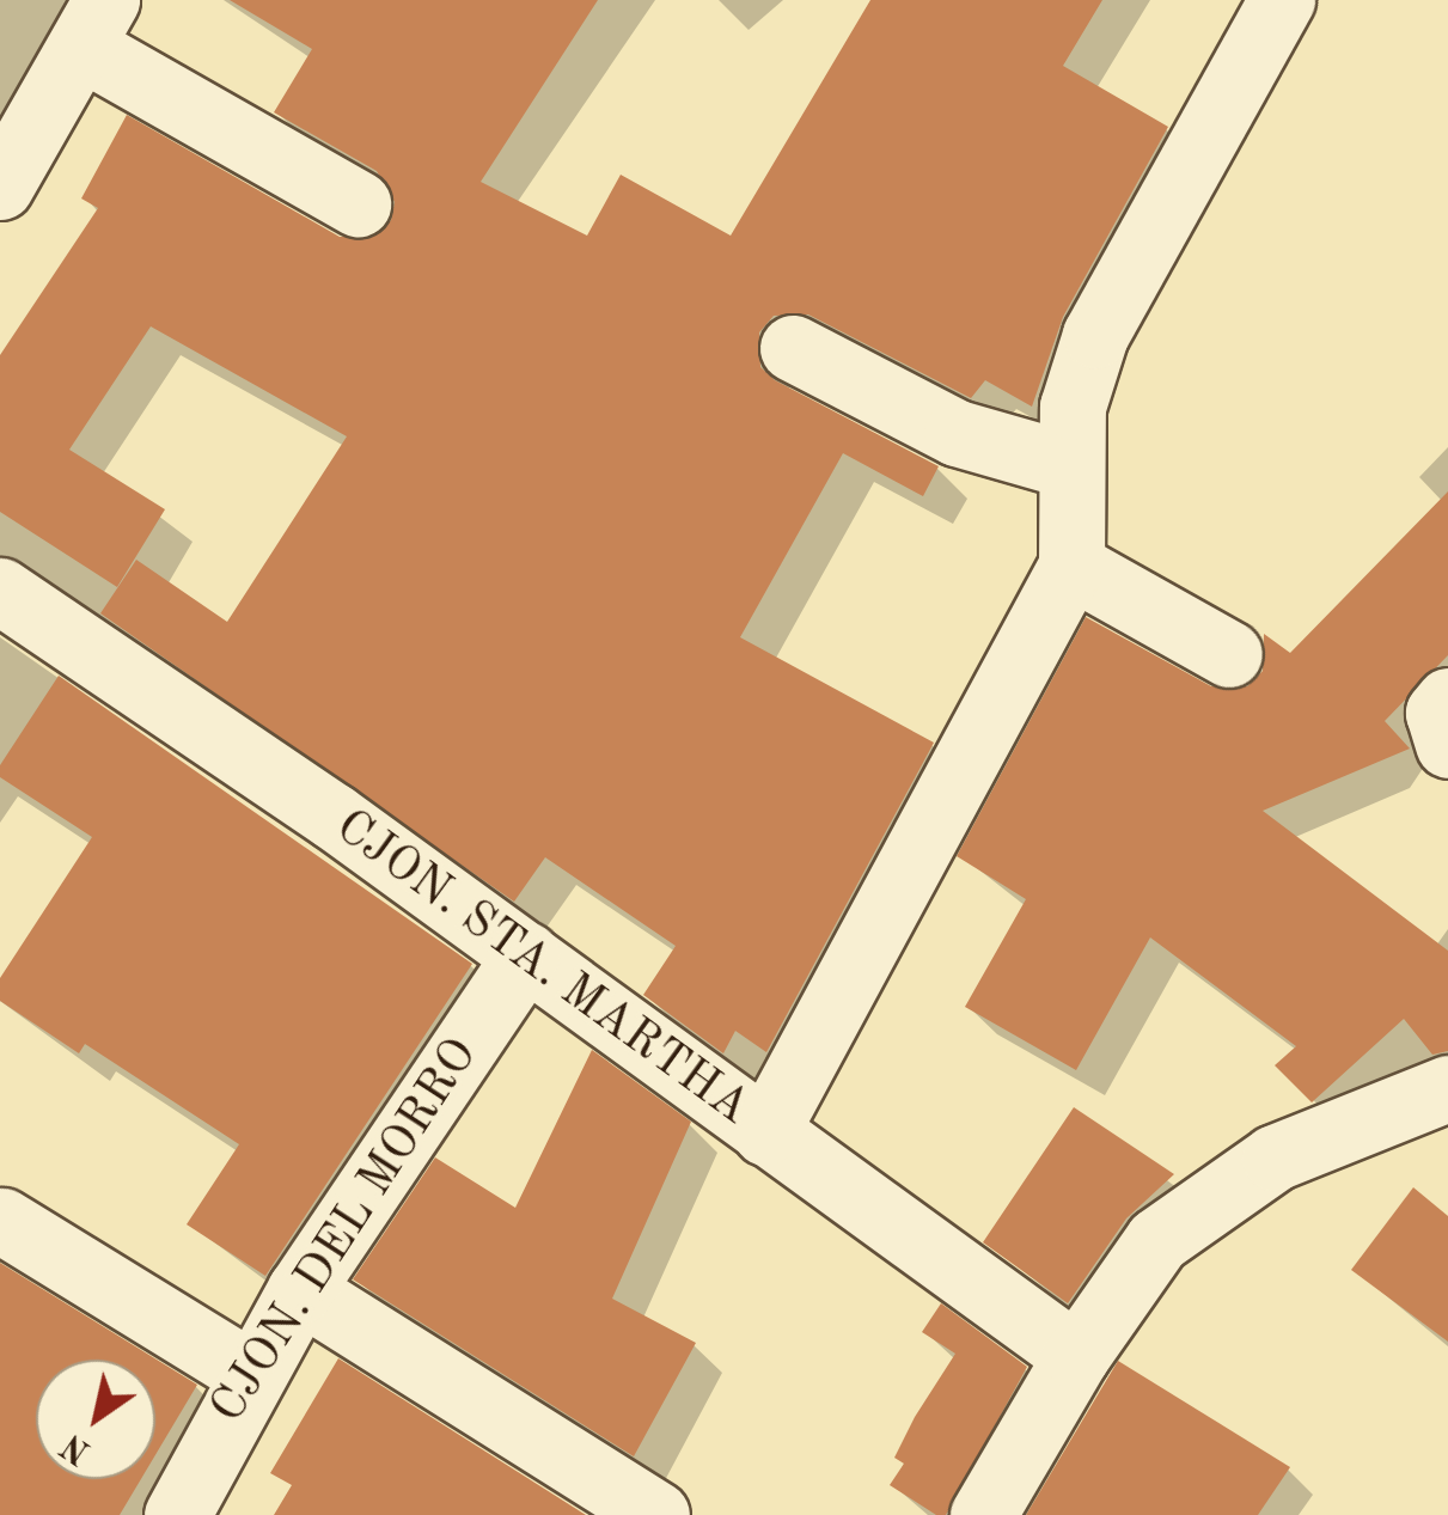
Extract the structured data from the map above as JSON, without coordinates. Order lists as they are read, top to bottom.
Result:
{
  "streets": {
    "street": ["CJON. STA. MARTHA", "CJON. DEL MORRO"]
  },
  "crossings": [
    ["CJON. STA. MARTHA", "CJON. DEL MORRO"]
  ],
  "north": "bottom left"
}
